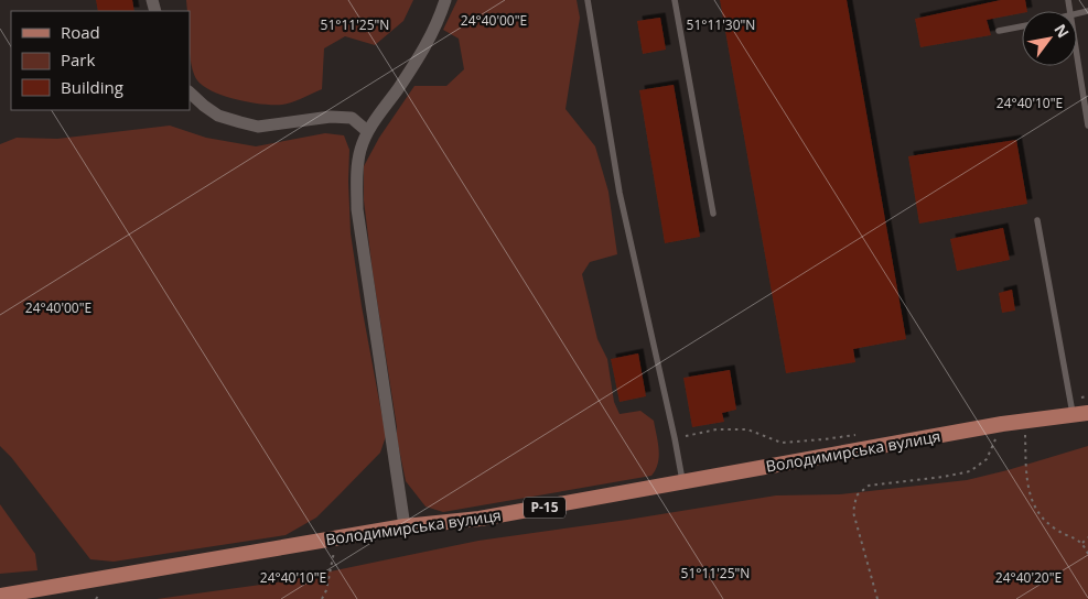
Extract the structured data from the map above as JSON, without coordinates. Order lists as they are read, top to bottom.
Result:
{
  "streets": {
    "main road": ["Володимирська вулиця", "Р-15"]
  },
  "legend": ["Road", "Park", "Building"],
  "north": "top right",
  "coordinates": [
    "24°40'00\"E",
    "51°11'25\"N",
    "51°11'30\"N",
    "24°40'10\"E",
    "24°40'20\"E"
  ]
}
